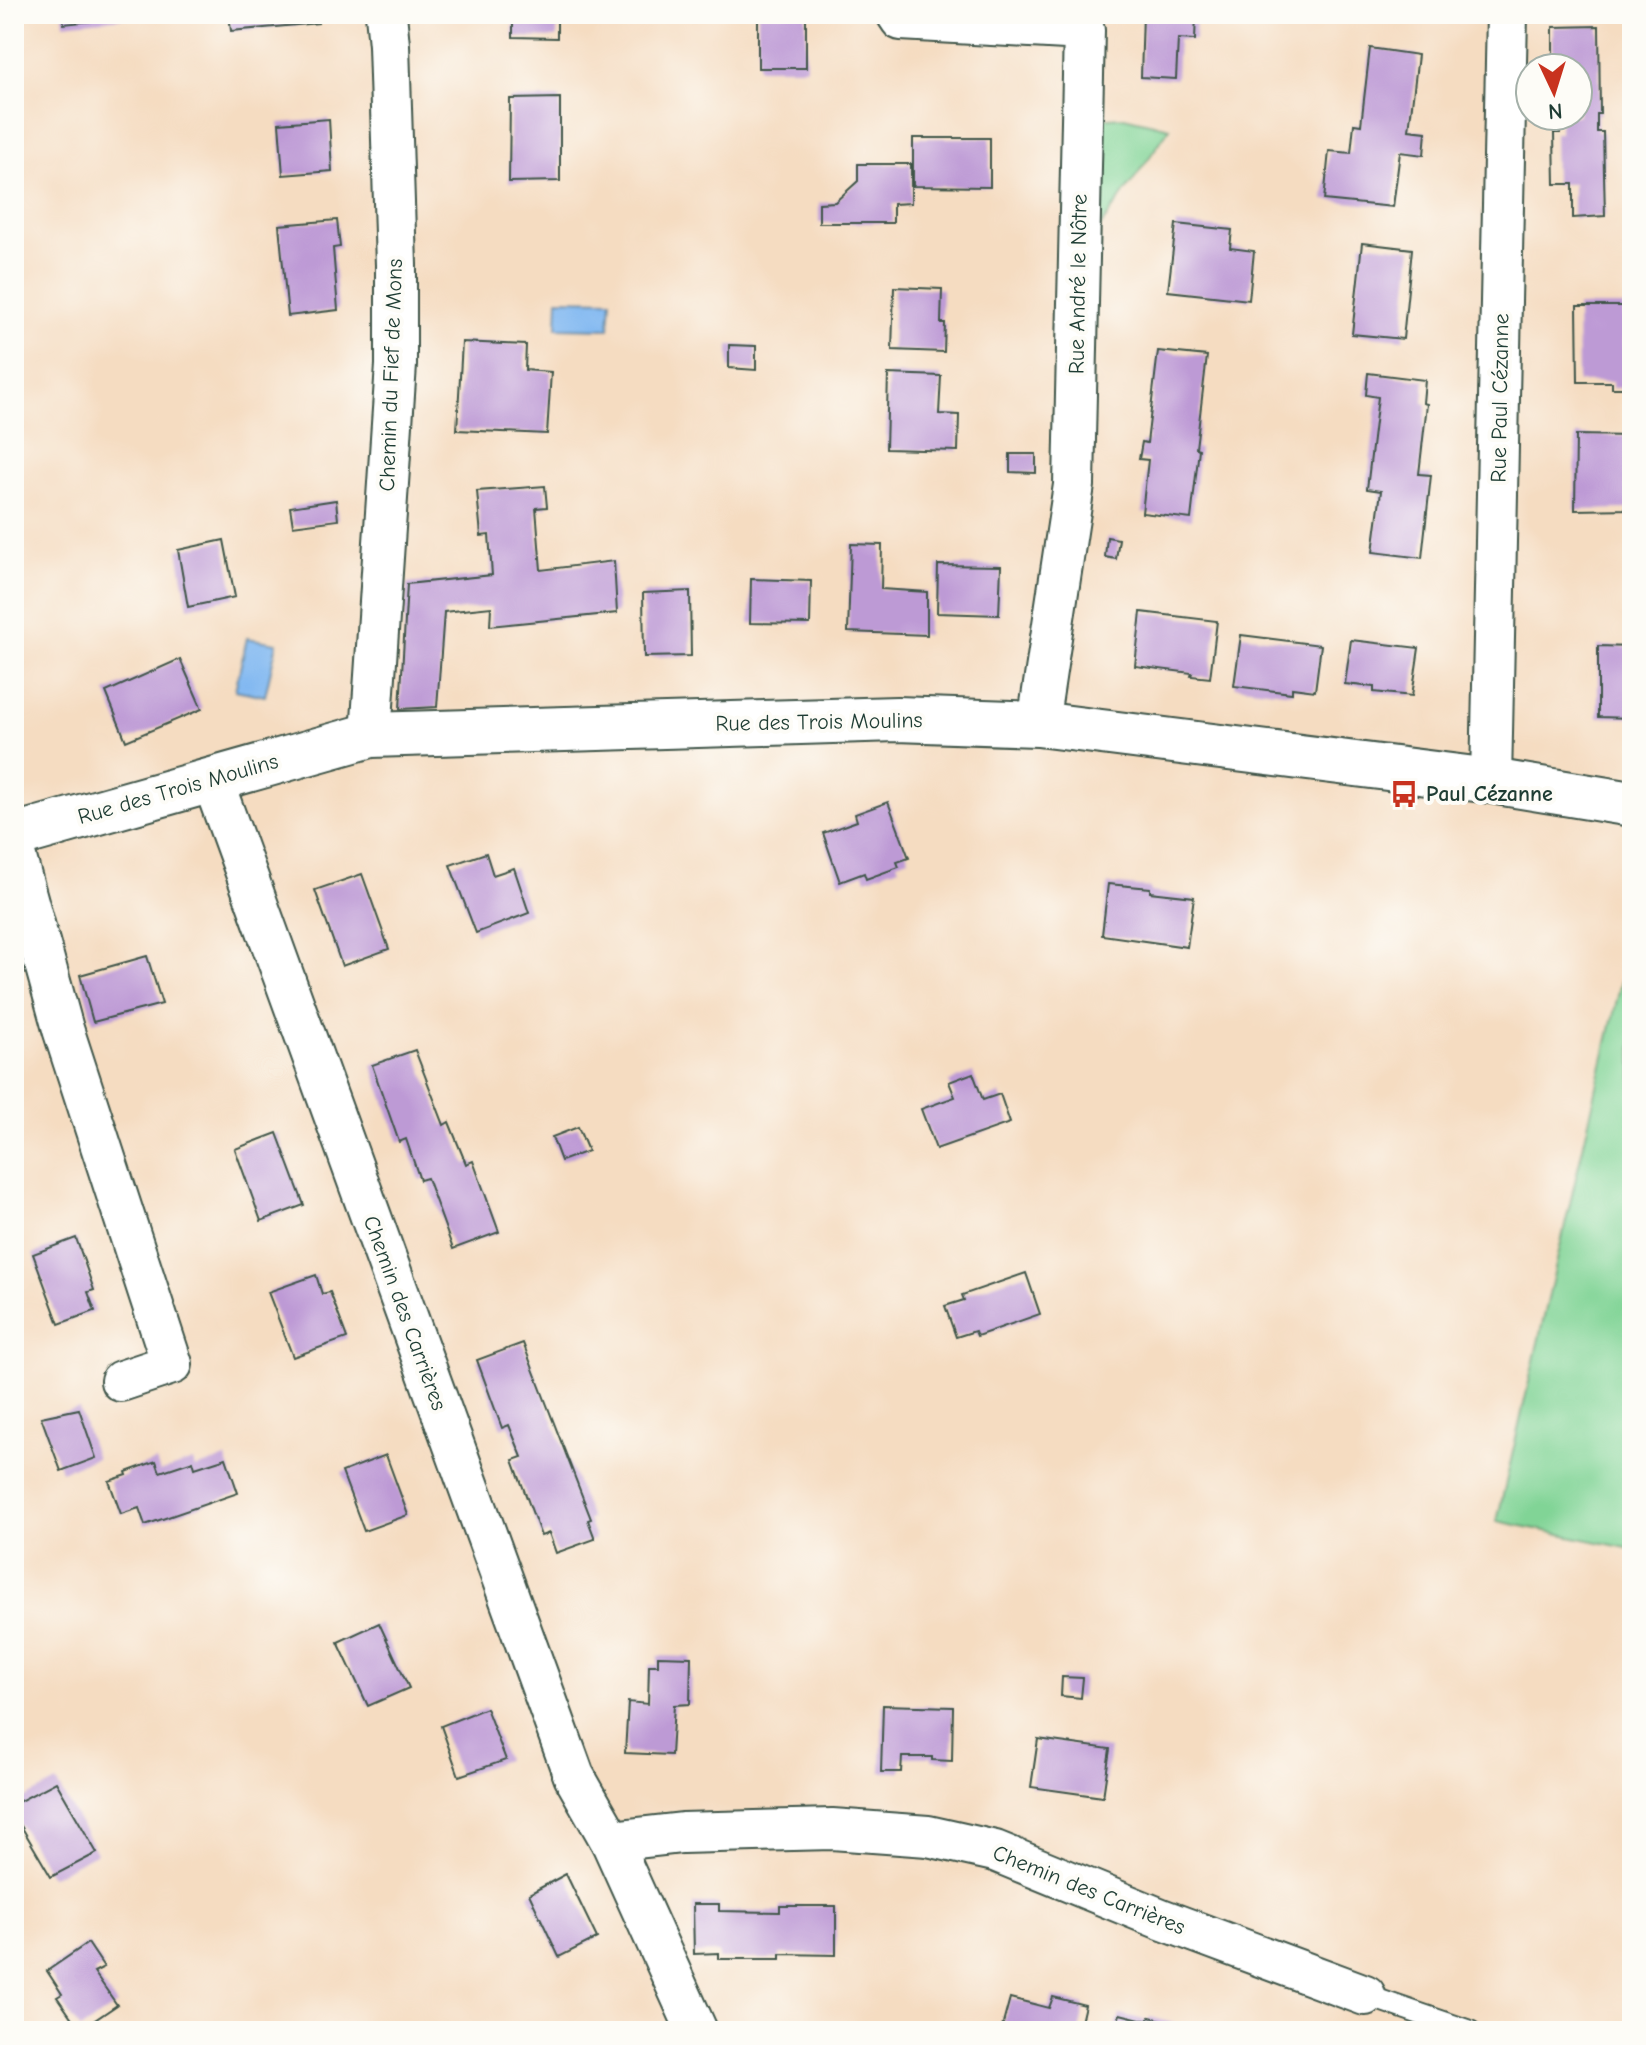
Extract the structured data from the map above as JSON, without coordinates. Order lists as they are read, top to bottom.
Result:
{
  "streets": {
    "street": [
      "Rue André le Nôtre",
      "Chemin du Fief de Mons",
      "Rue Paul Cézanne",
      "Rue des Trois Moulins",
      "Chemin des Carrières"
    ]
  },
  "crossings": [
    ["Rue André le Nôtre", "Rue des Trois Moulins"],
    ["Chemin du Fief de Mons", "Rue des Trois Moulins"],
    ["Rue Paul Cézanne", "Rue des Trois Moulins"],
    ["Rue des Trois Moulins", "Chemin des Carrières"]
  ],
  "places": {
    "bus stop": ["Paul Cézanne"]
  },
  "north": "bottom"
}
